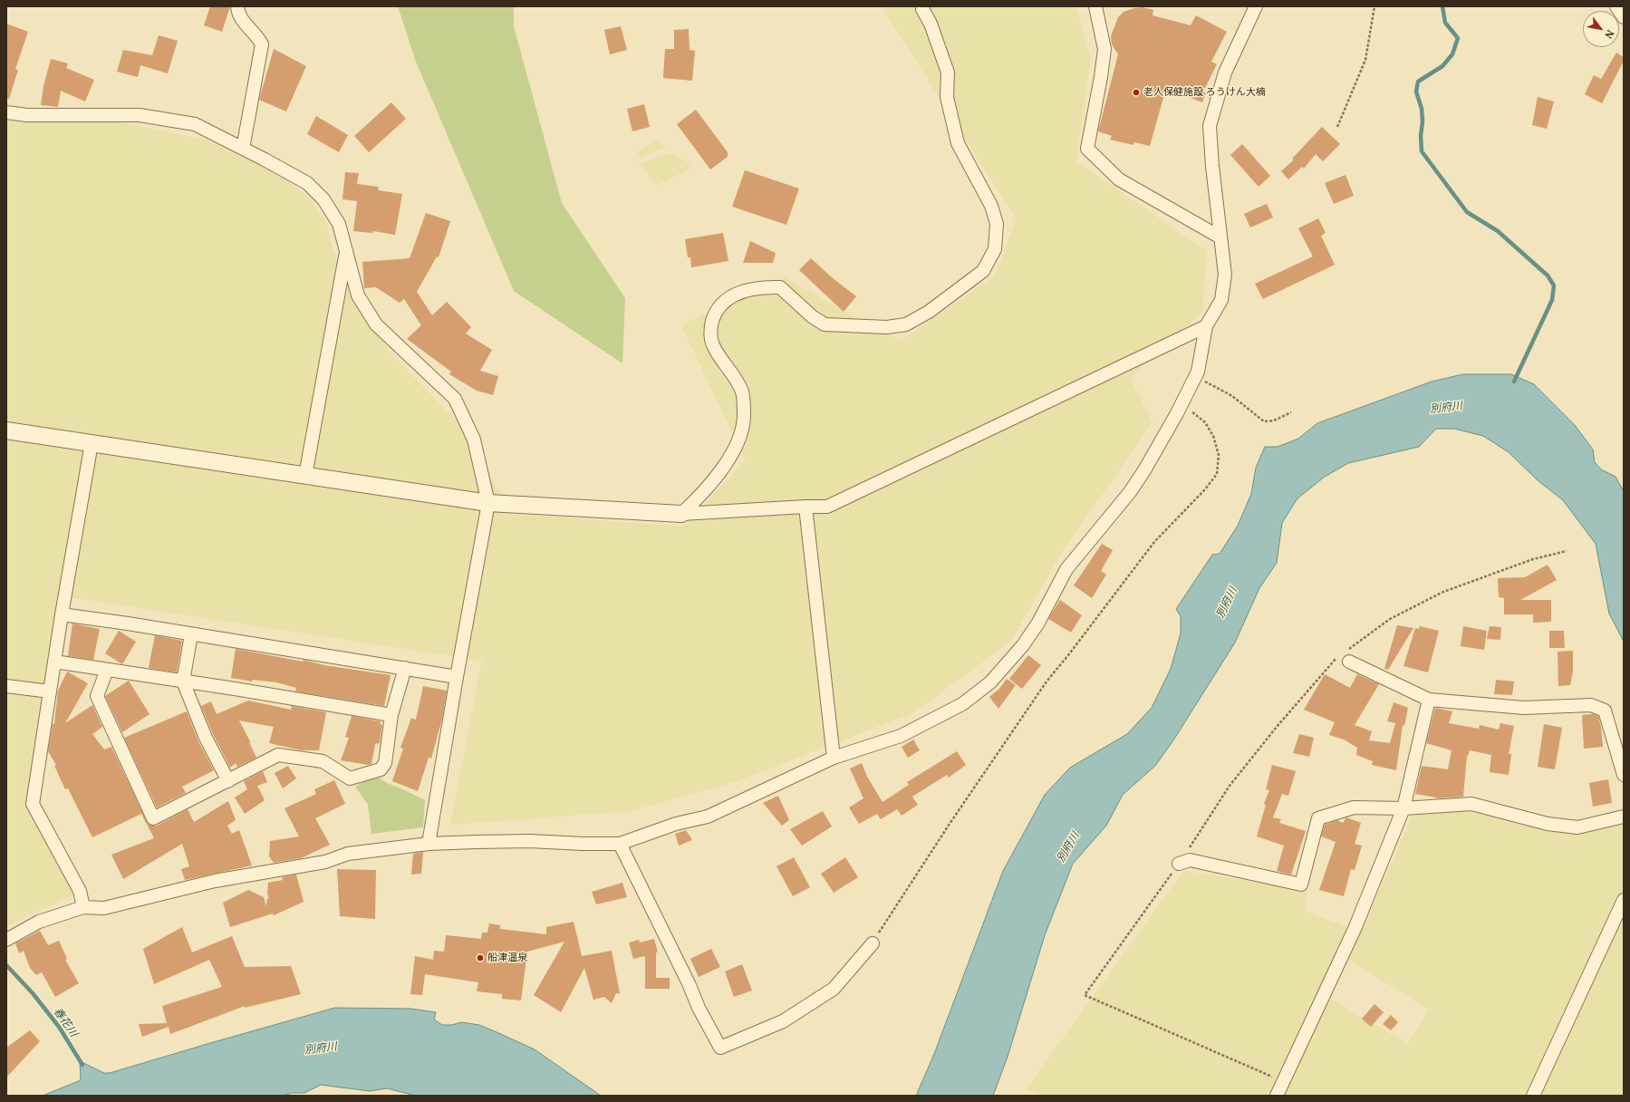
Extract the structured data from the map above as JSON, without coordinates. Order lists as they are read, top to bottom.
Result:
{
  "water": ["別府川", "春花川"],
  "places": ["老人保健施設 ろうけん大楠", "船津温泉"],
  "north": "bottom right"
}
